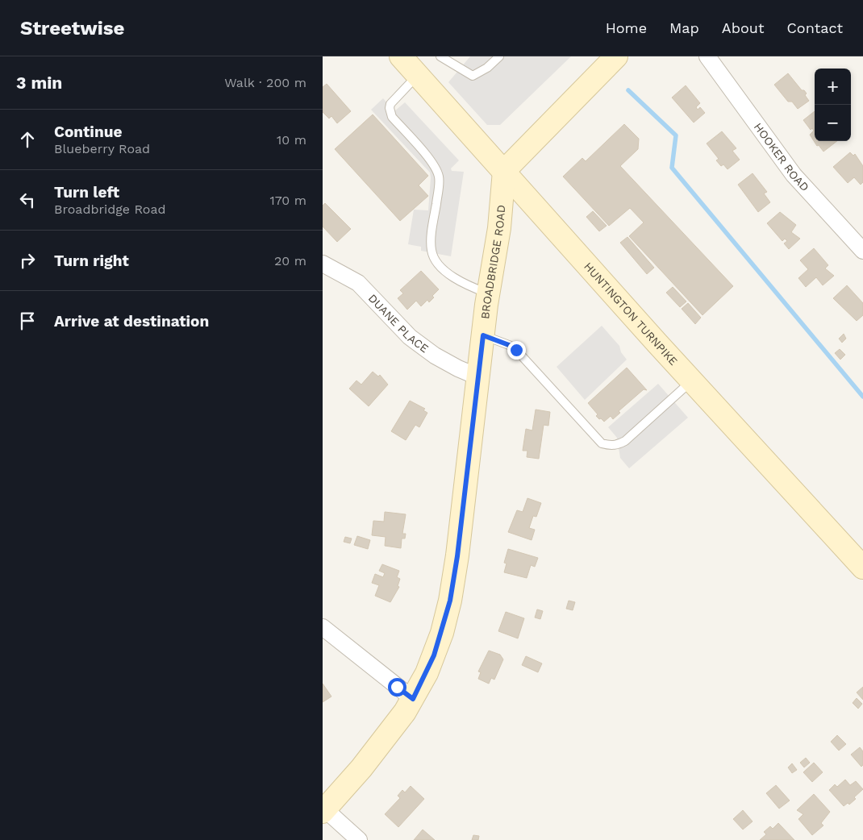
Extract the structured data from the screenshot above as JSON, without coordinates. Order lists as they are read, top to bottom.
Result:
{
  "streets": {
    "main road": ["BROADBRIDGE ROAD", "HUNTINGTON TURNPIKE"],
    "street": ["HOOKER ROAD", "DUANE PLACE"]
  },
  "crossings": [
    ["BROADBRIDGE ROAD", "HUNTINGTON TURNPIKE"],
    ["BROADBRIDGE ROAD", "DUANE PLACE"]
  ],
  "page": {
    "header": "Streetwise",
    "nav": [
      "Home",
      "Map",
      "About",
      "Contact"
    ],
    "heading": ["3 min", "Walk · 200 m"],
    "map_buttons": ["+", "−"],
    "list": [
      ["Continue", "Blueberry Road", "10 m"],
      ["Turn left", "Broadbridge Road", "170 m"],
      ["Turn right", "20 m"],
      "Arrive at destination"
    ]
  }
}
